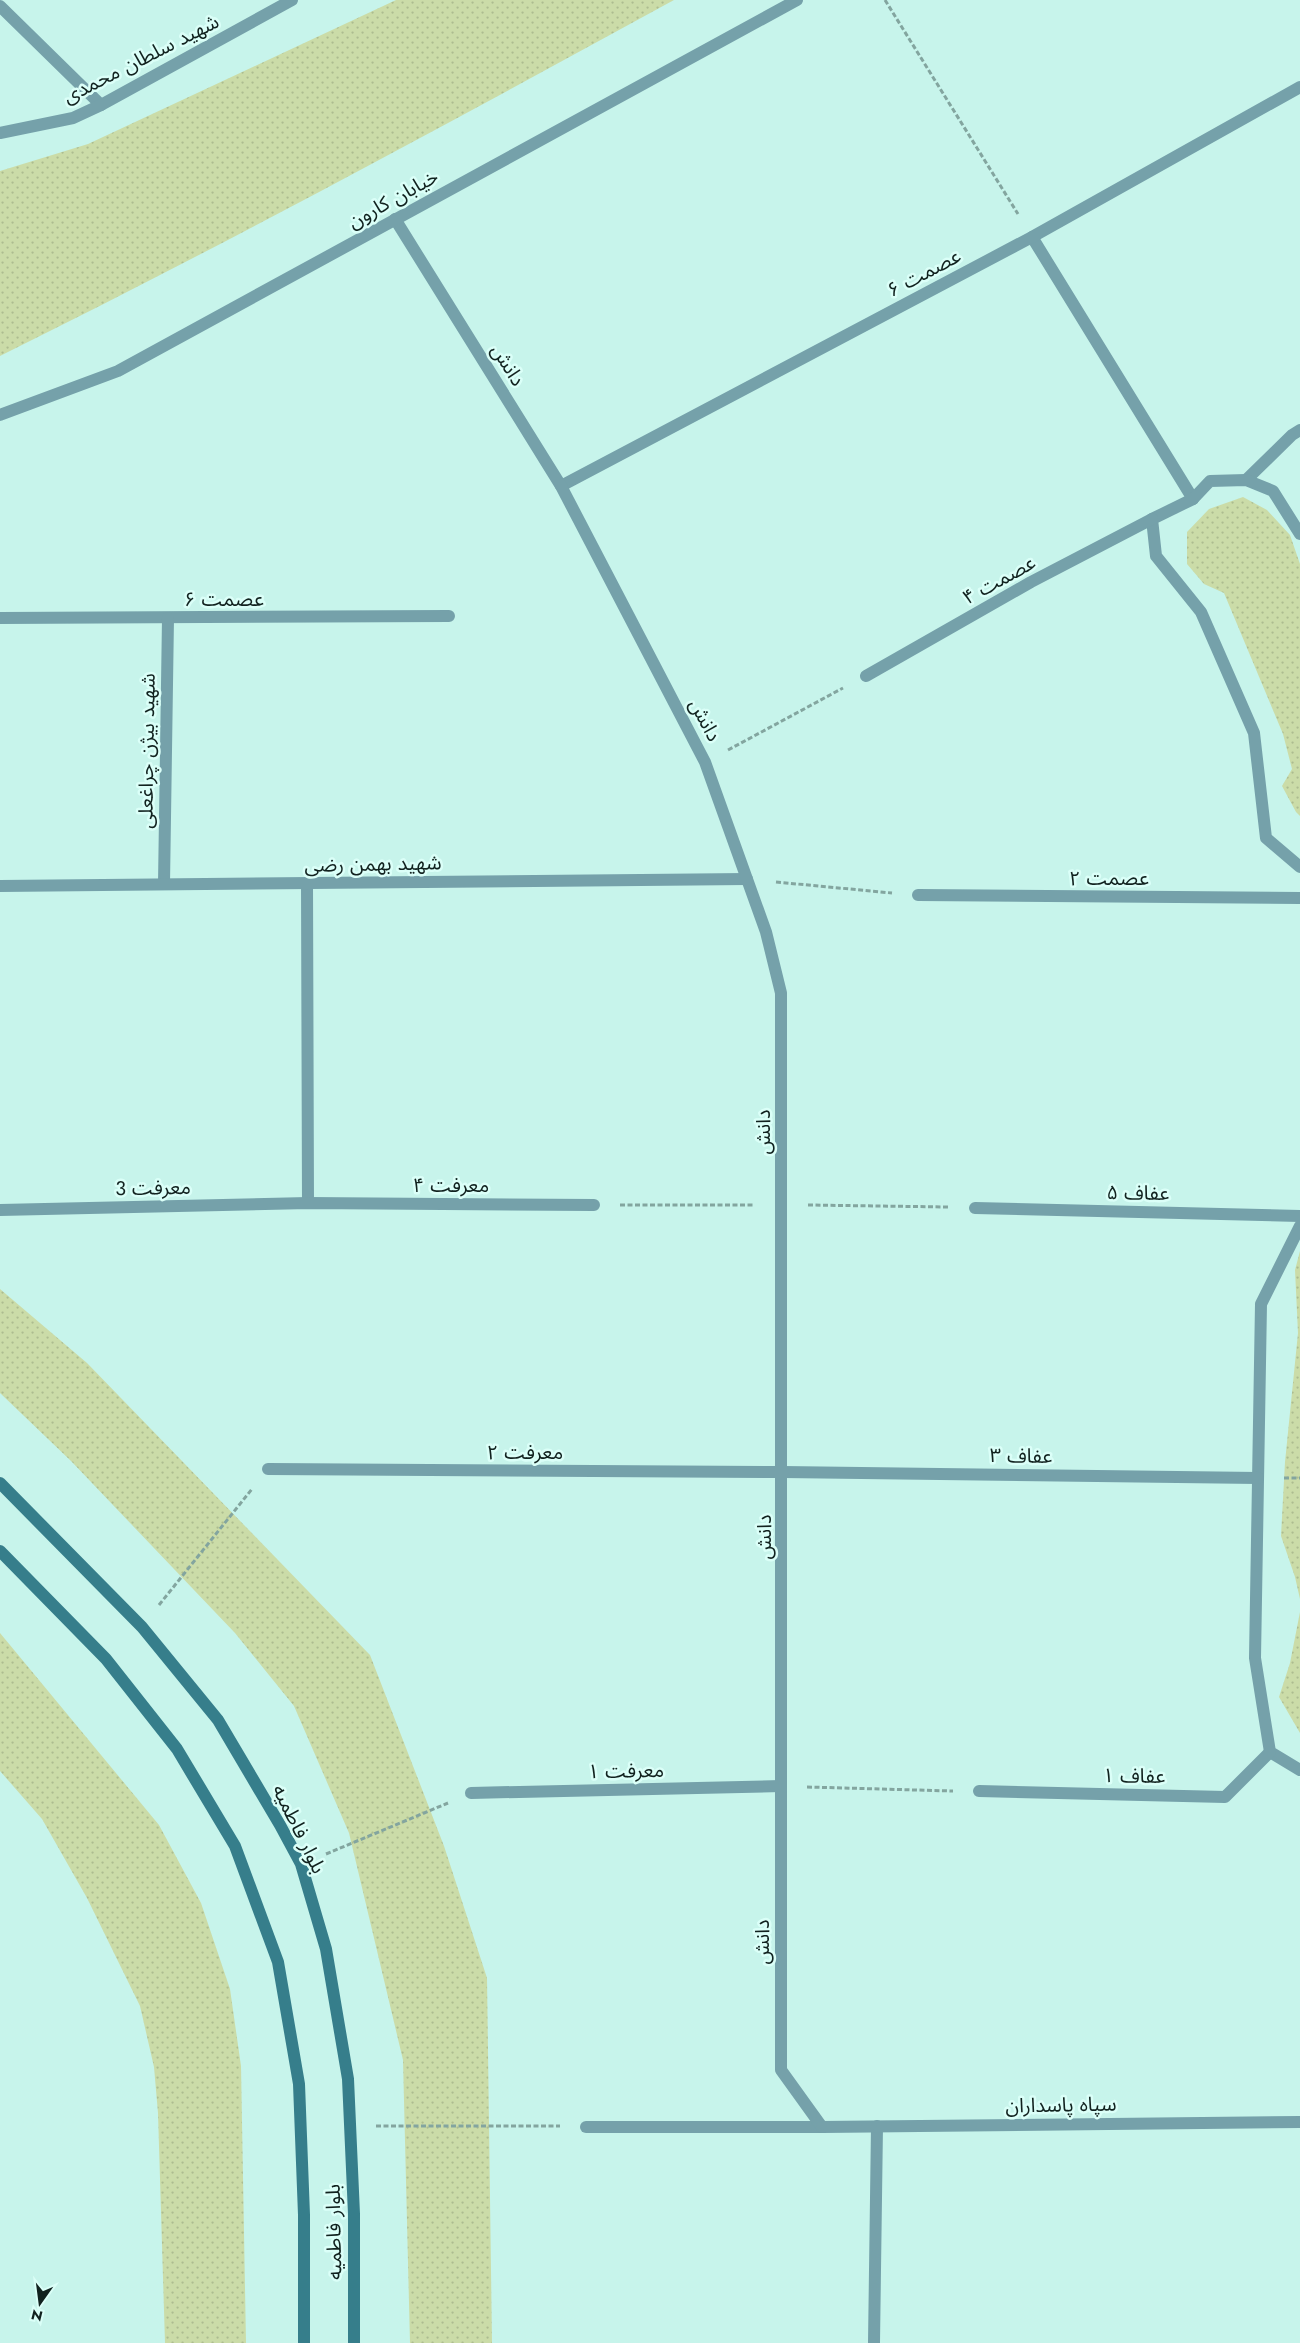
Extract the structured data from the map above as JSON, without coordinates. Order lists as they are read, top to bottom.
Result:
{
  "streets": {
    "main road": ["بلوار فاطمیه"],
    "street": [
      "شهید سلطان محمدی",
      "خیابان کارون",
      "عصمت ۶",
      "دانش",
      "عصمت ۴",
      "شهید بیژن چراغعلی",
      "شهید بهمن رضی",
      "عصمت ۲",
      "معرفت ۴",
      "معرفت 3",
      "عفاف ۵",
      "معرفت ۲",
      "عفاف ۳",
      "معرفت ۱",
      "عفاف ۱",
      "سپاه پاسداران"
    ]
  },
  "crossings": [
    ["خیابان کارون", "دانش"],
    ["عصمت ۶", "دانش"],
    ["عصمت ۶", "شهید بیژن چراغعلی"],
    ["دانش", "شهید بهمن رضی"],
    ["دانش", "معرفت ۲"],
    ["دانش", "عفاف ۳"],
    ["دانش", "معرفت ۱"],
    ["دانش", "سپاه پاسداران"],
    ["شهید بیژن چراغعلی", "شهید بهمن رضی"],
    ["معرفت ۴", "معرفت 3"],
    ["معرفت ۲", "عفاف ۳"]
  ],
  "north": "bottom"
}
